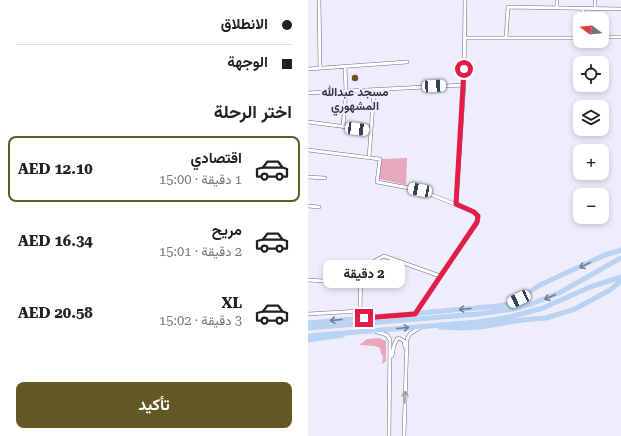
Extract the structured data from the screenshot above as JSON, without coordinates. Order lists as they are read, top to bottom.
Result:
{
  "places": ["مسجد عبدالله المشهوري"],
  "north": "left",
  "page": {
    "banner": ["الانطلاق", "الوجهة"],
    "map_buttons": ["+", "−"],
    "heading": "اختر الرحلة",
    "list": [
      {
        "name": "اقتصادي",
        "note": "1 دقيقة · 15:00",
        "value": "AED 12.10"
      },
      {
        "name": "مريح",
        "note": "2 دقيقة · 15:01",
        "value": "AED 16.34"
      },
      {
        "name": "XL",
        "note": "3 دقيقة · 15:02",
        "value": "AED 20.58"
      }
    ],
    "bubble": "2 دقيقة",
    "buttons": "تأكيد"
  }
}
